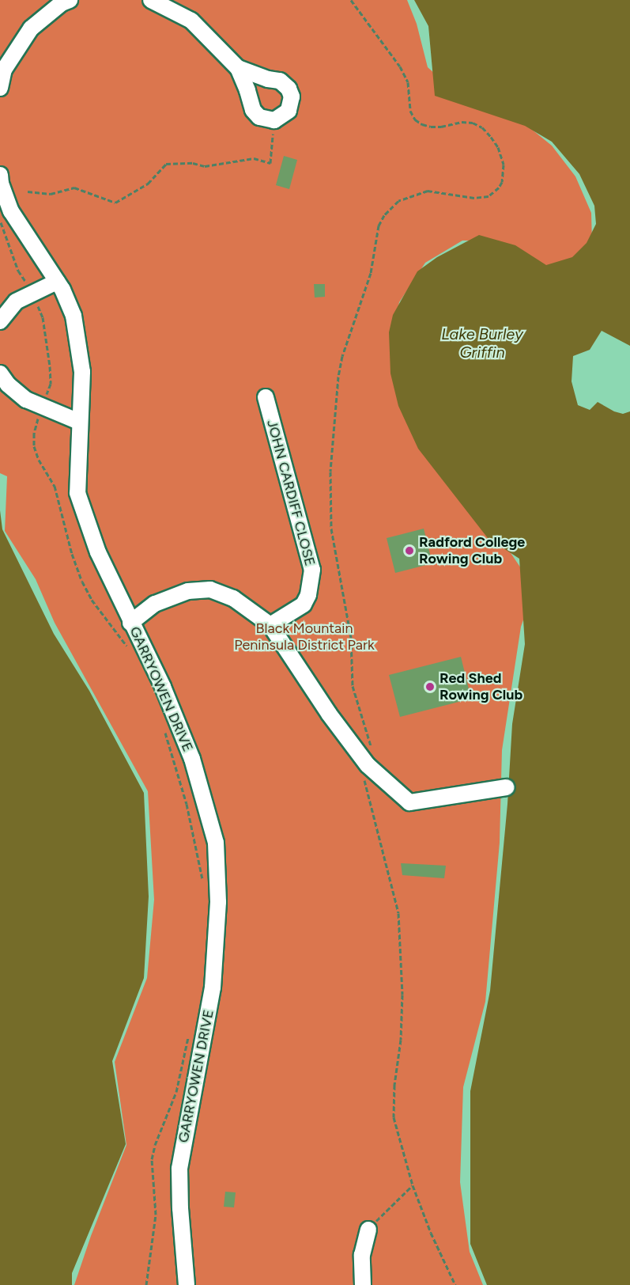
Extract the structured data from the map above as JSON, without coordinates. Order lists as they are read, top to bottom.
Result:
{
  "streets": {
    "street": ["JOHN CARDIFF CLOSE", "GARRYOWEN DRIVE"]
  },
  "water": ["Lake Burley Griffin"],
  "parks": ["Black Mountain Peninsula District Park"],
  "places": ["Radford College Rowing Club", "Red Shed Rowing Club"]
}
